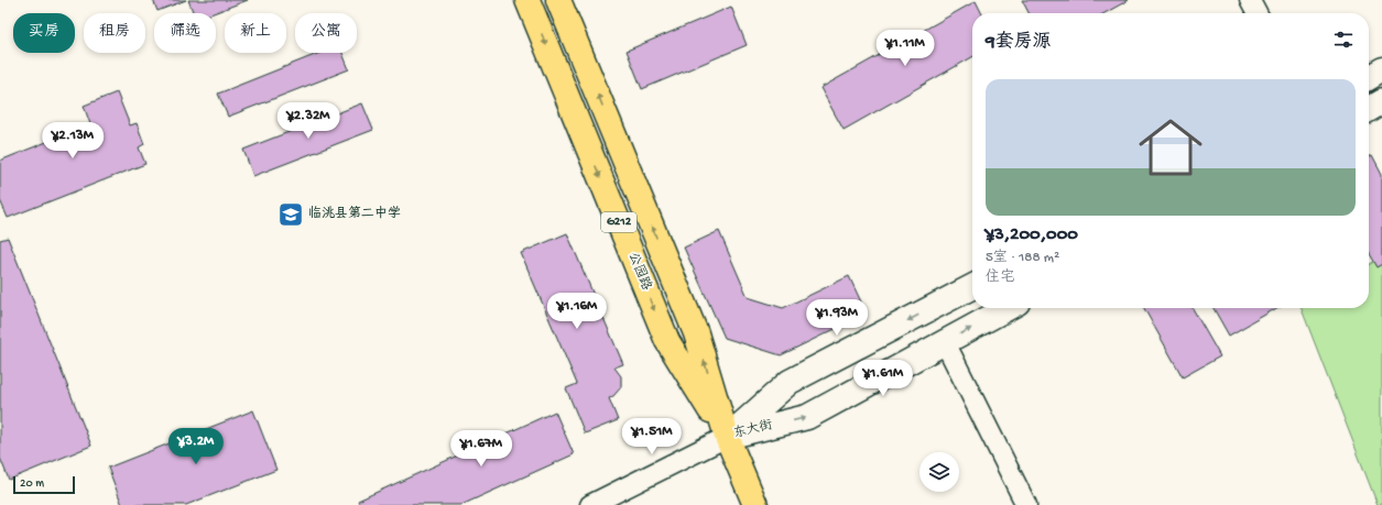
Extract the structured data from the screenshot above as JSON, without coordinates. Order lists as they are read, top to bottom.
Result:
{
  "streets": {
    "highway": ["G212", "公园路"],
    "main road": ["东大街"]
  },
  "crossings": [
    ["公园路", "东大街"]
  ],
  "places": {
    "school or university": ["临洮县第二中学"]
  },
  "scale_bar": "20 m",
  "page": {
    "chip": [
      "买房",
      "租房",
      "筛选",
      "新上",
      "公寓"
    ],
    "heading": "9套房源",
    "price": [
      "¥1.11M",
      "¥2.32M",
      "¥2.13M",
      "¥1.16M",
      "¥1.93M",
      "¥1.61M",
      "¥1.51M",
      "¥3.2M",
      "¥1.67M"
    ],
    "list": [
      {
        "name": "¥3,200,000",
        "note": "5室 · 188 m² · 住宅"
      }
    ],
    "scale": "20 m"
  }
}
